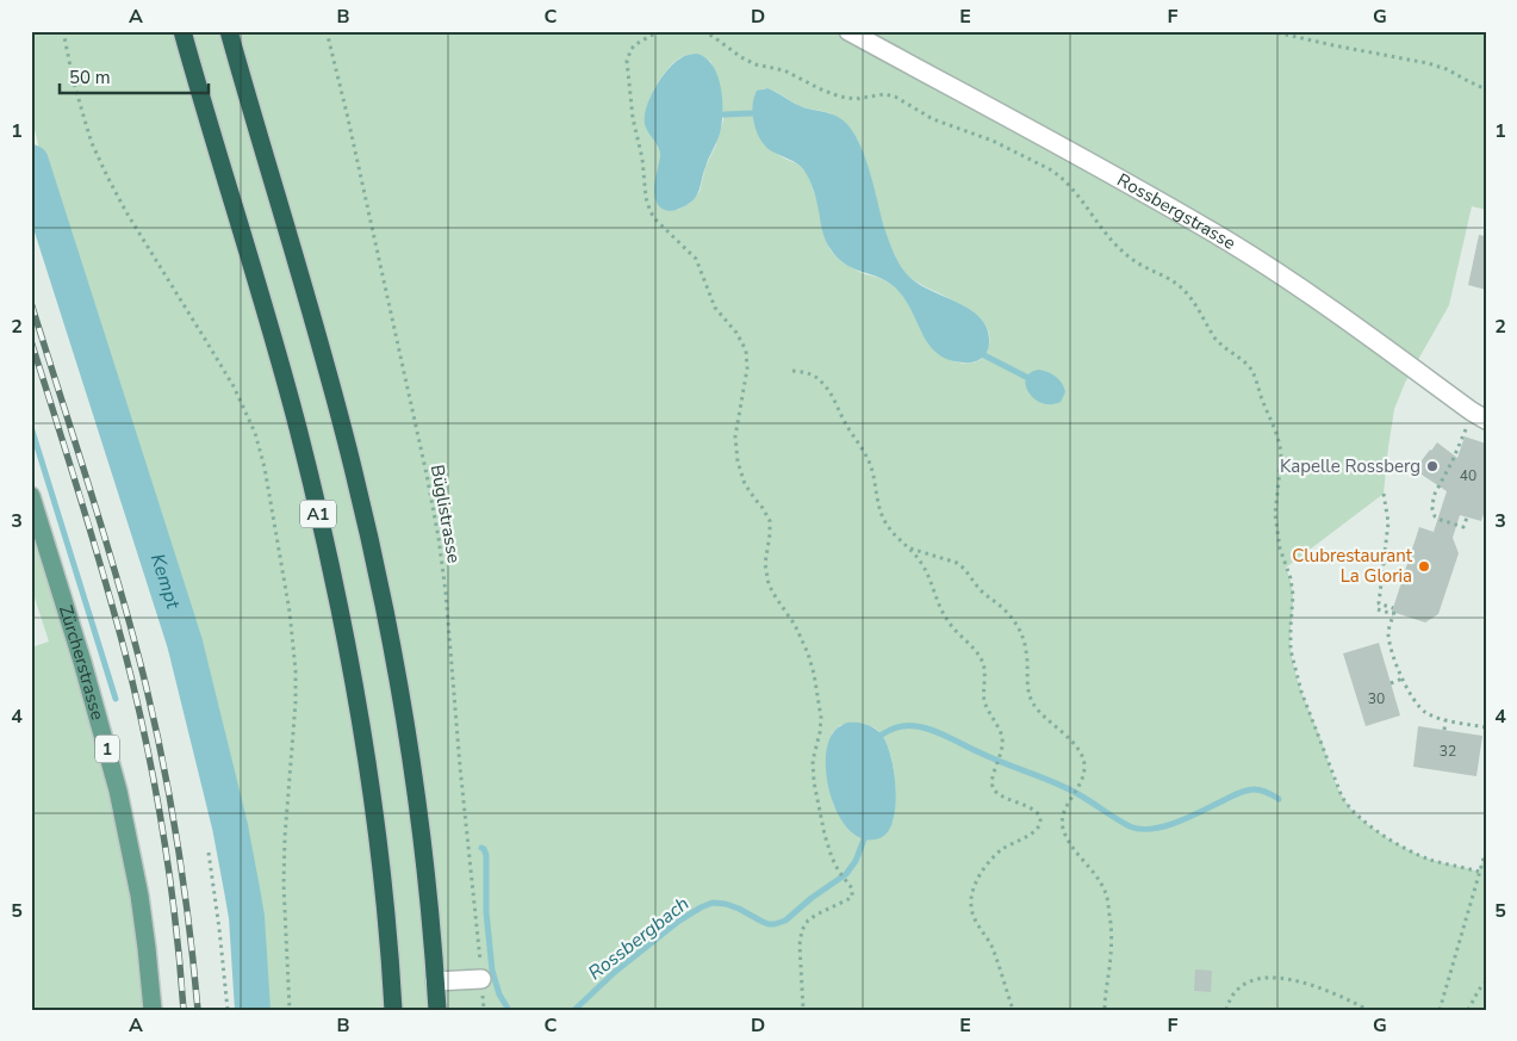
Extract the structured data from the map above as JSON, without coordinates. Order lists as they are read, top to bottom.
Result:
{
  "streets": {
    "highway": ["A1"],
    "main road": ["Zürcherstrasse", "1"],
    "street": ["Rossbergstrasse"],
    "path": ["Büglistrasse"]
  },
  "water": ["Kempt", "Rossbergbach"],
  "places": ["Kapelle Rossberg", "Clubrestaurant La Gloria"],
  "house_numbers": ["40", "30", "32"],
  "scale_bar": "50 m",
  "grid": {
    "columns": [
      "A",
      "B",
      "C",
      "D",
      "E",
      "F",
      "G"
    ],
    "rows": [
      "1",
      "2",
      "3",
      "4",
      "5"
    ]
  }
}
